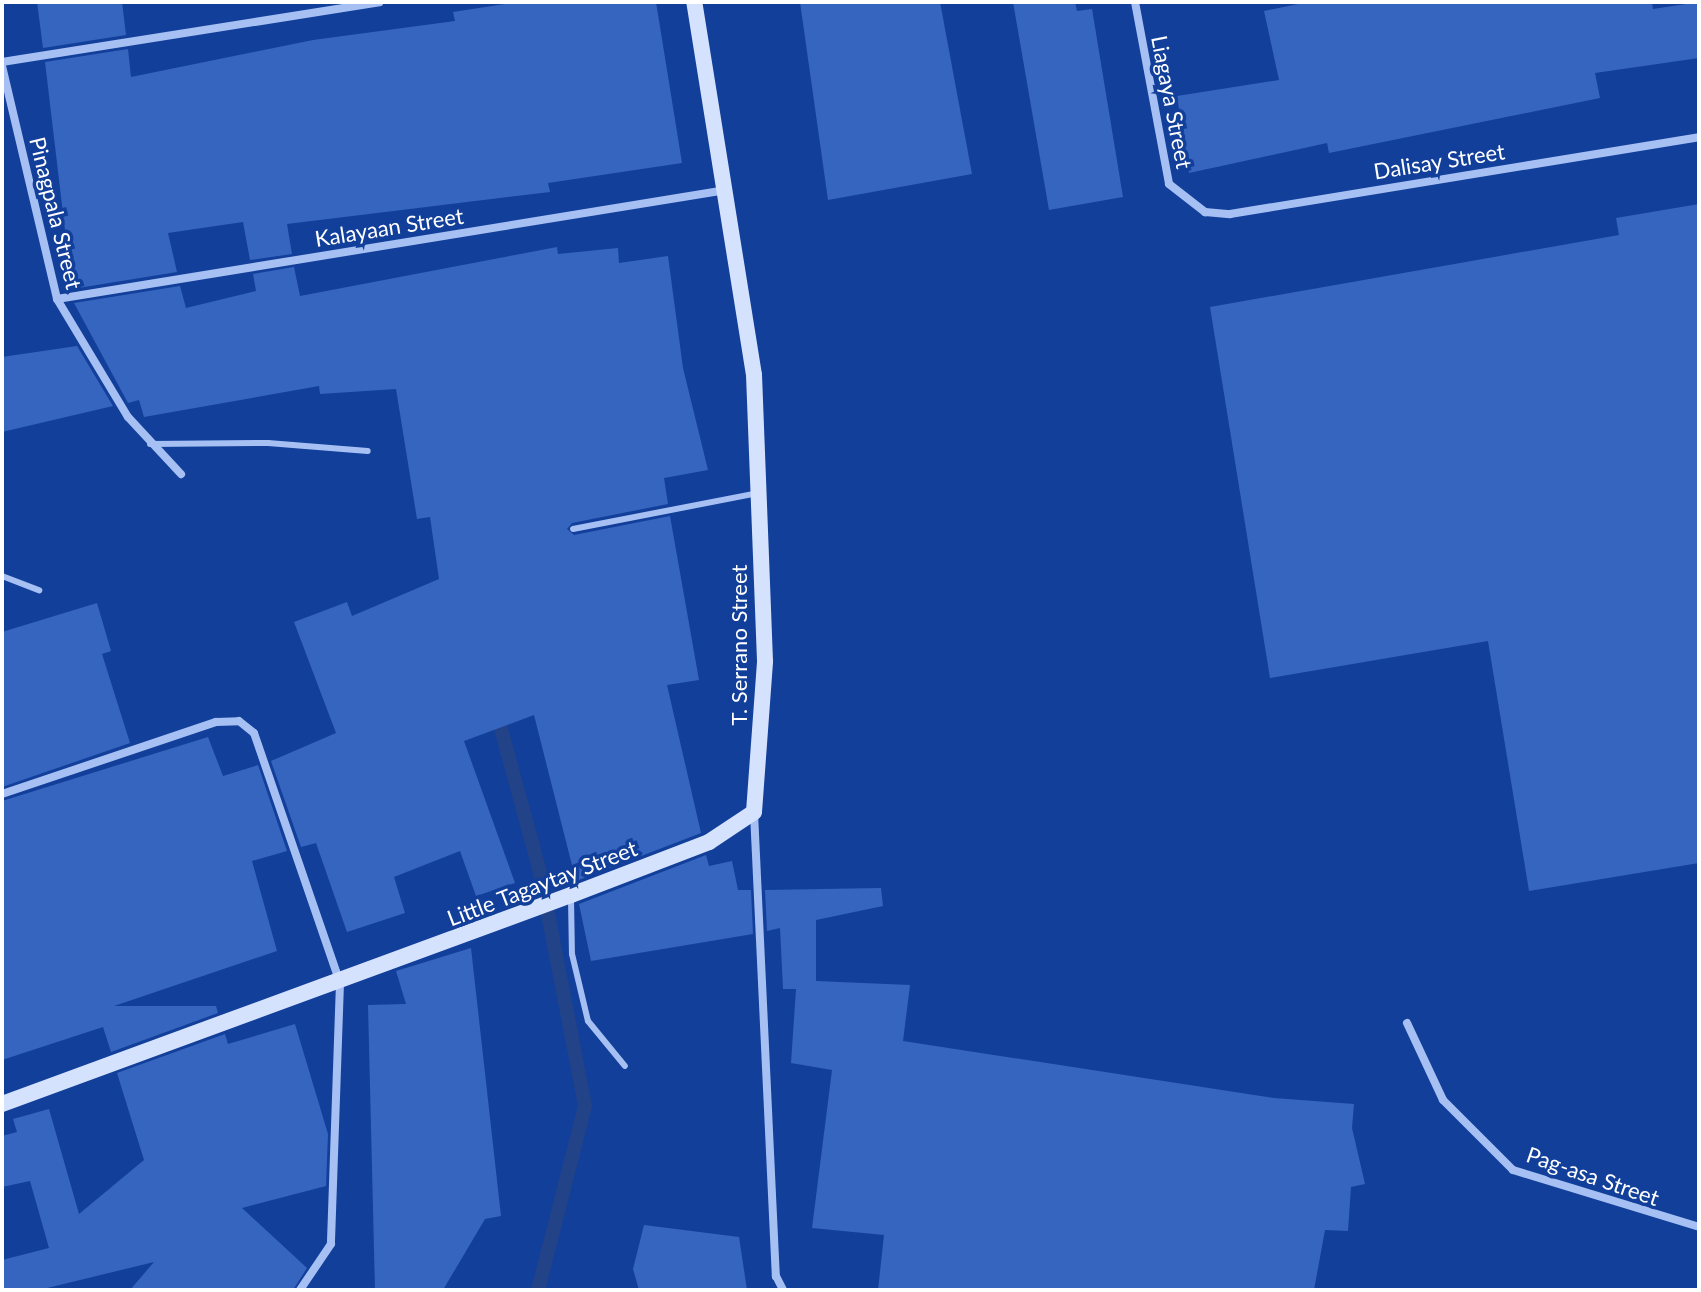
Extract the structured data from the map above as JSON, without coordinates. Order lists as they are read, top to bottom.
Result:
{
  "streets": {
    "street": [
      "Liagaya Street",
      "Dalisay Street",
      "Pinagpala Street",
      "Kalayaan Street",
      "T. Serrano Street",
      "Little Tagaytay Street",
      "Pag-asa Street"
    ]
  },
  "crossings": [
    ["Liagaya Street", "Dalisay Street"],
    ["Pinagpala Street", "Kalayaan Street"],
    ["Kalayaan Street", "T. Serrano Street"],
    ["T. Serrano Street", "Little Tagaytay Street"]
  ]
}
